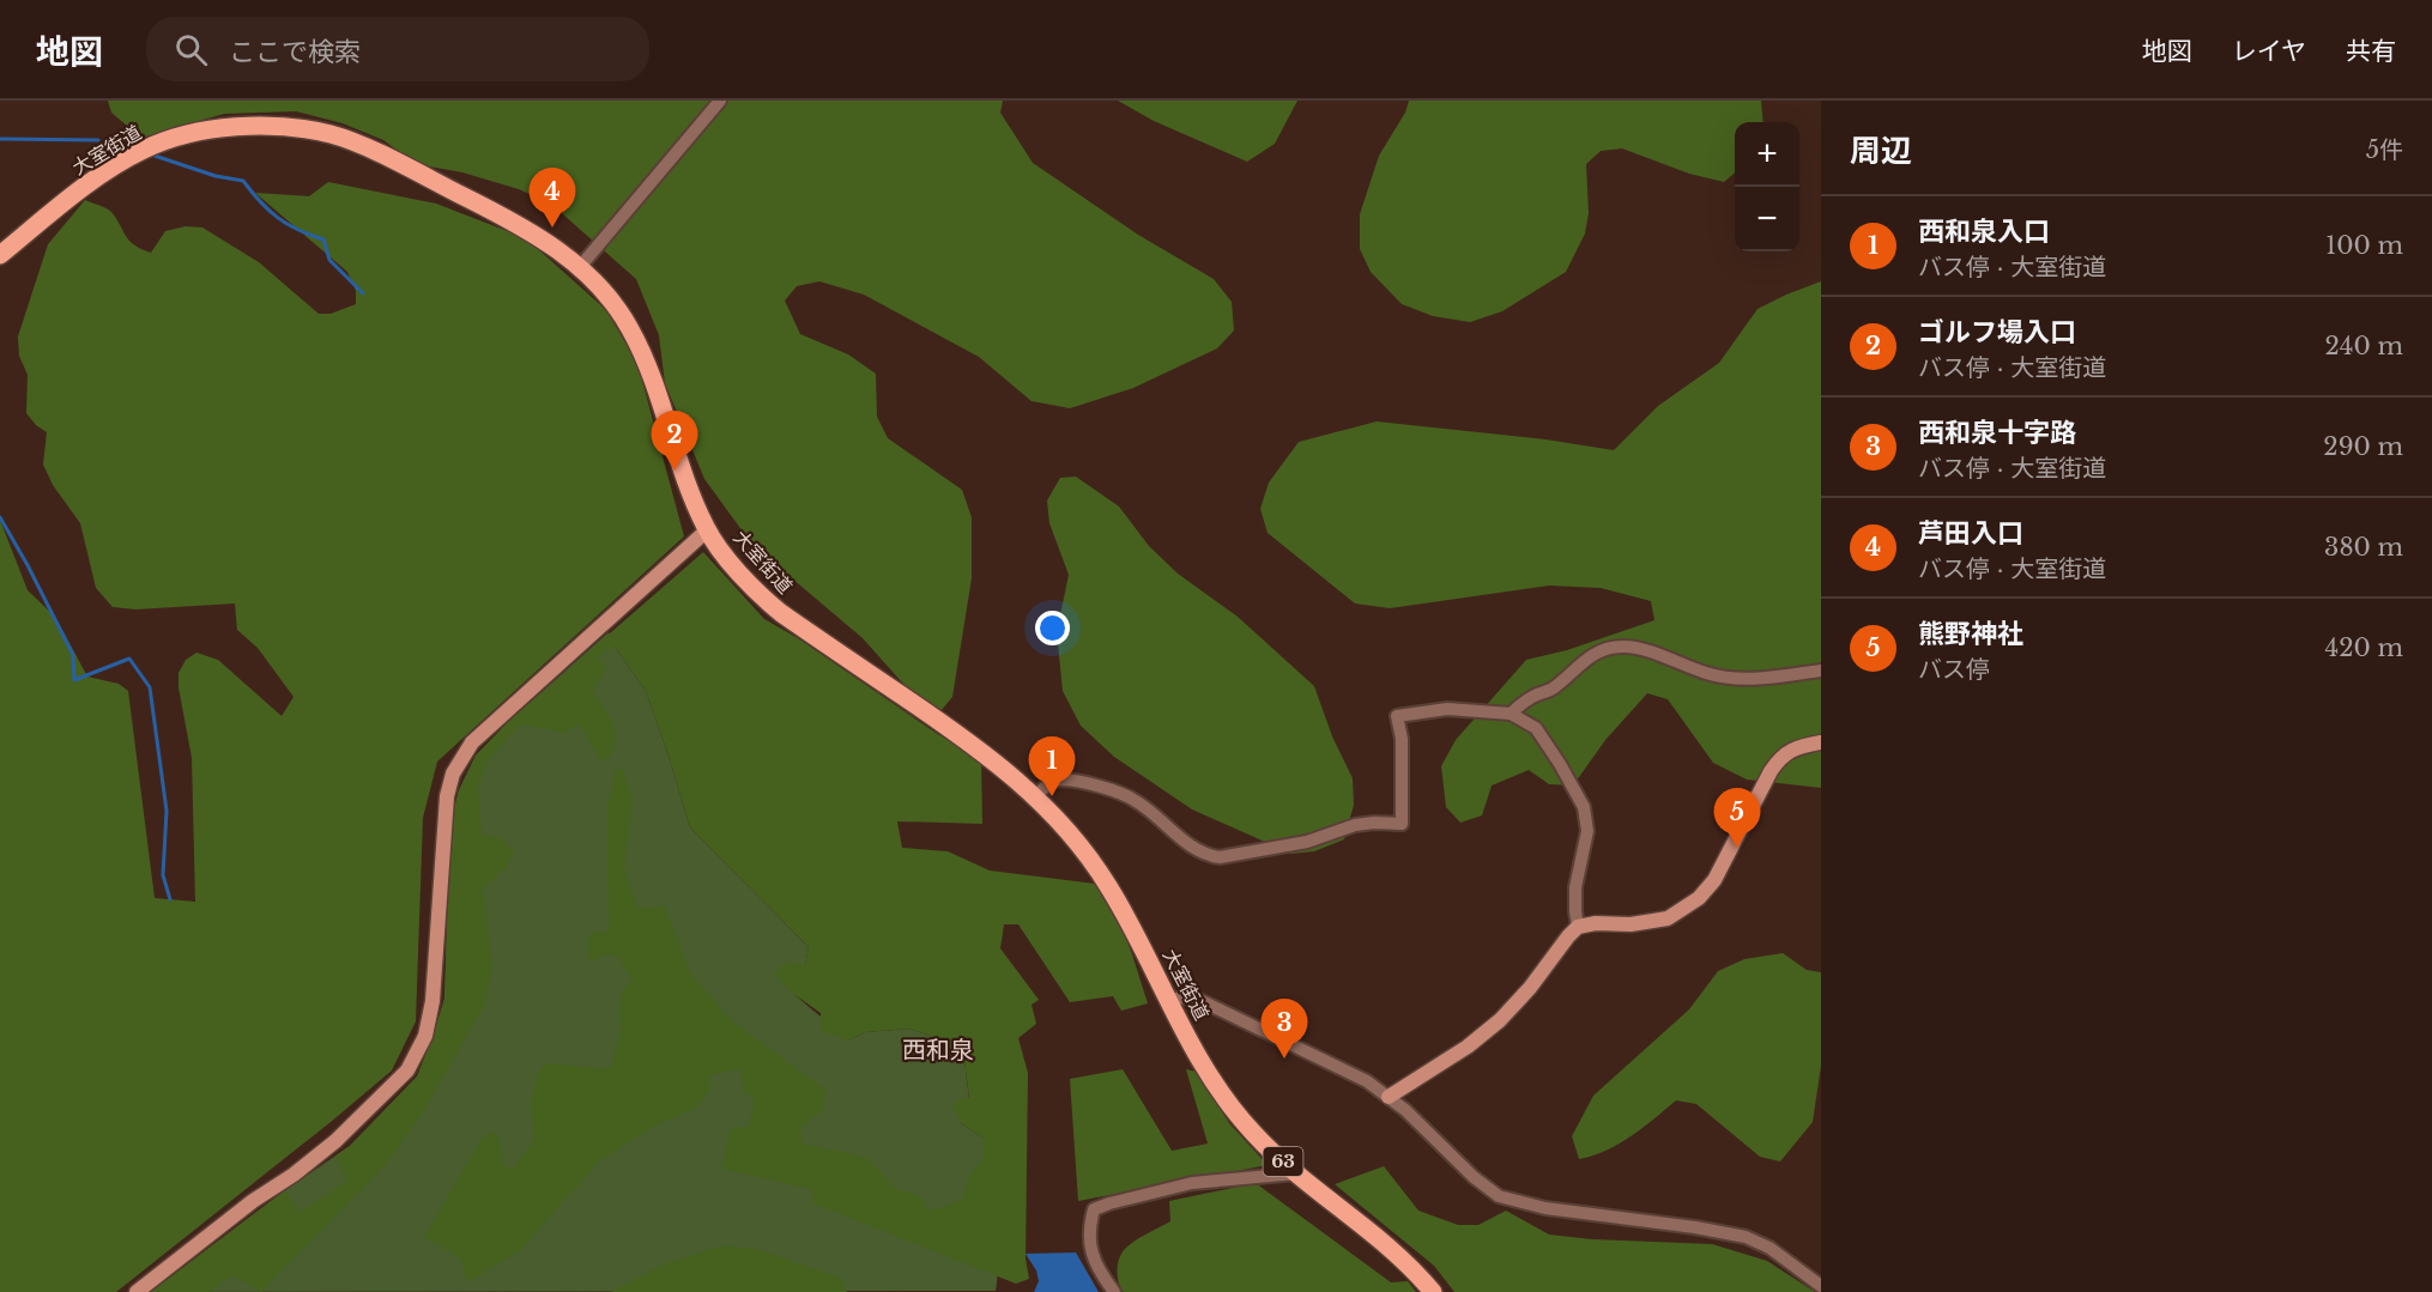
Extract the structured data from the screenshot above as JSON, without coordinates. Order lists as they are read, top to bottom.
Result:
{
  "streets": {
    "main road": ["大室街道", "63"]
  },
  "districts": ["西和泉"],
  "page": {
    "header": "地図",
    "search": "ここで検索",
    "nav": ["地図", "レイヤ", "共有"],
    "heading": ["周辺", "5件"],
    "map_buttons": ["+", "−"],
    "pins": [
      "4",
      "2",
      "1",
      "5",
      "3"
    ],
    "list": [
      {
        "mark": "1",
        "name": "西和泉入口",
        "note": "バス停 · 大室街道",
        "value": "100 m"
      },
      {
        "mark": "2",
        "name": "ゴルフ場入口",
        "note": "バス停 · 大室街道",
        "value": "240 m"
      },
      {
        "mark": "3",
        "name": "西和泉十字路",
        "note": "バス停 · 大室街道",
        "value": "290 m"
      },
      {
        "mark": "4",
        "name": "芦田入口",
        "note": "バス停 · 大室街道",
        "value": "380 m"
      },
      {
        "mark": "5",
        "name": "熊野神社",
        "note": "バス停",
        "value": "420 m"
      }
    ]
  }
}
